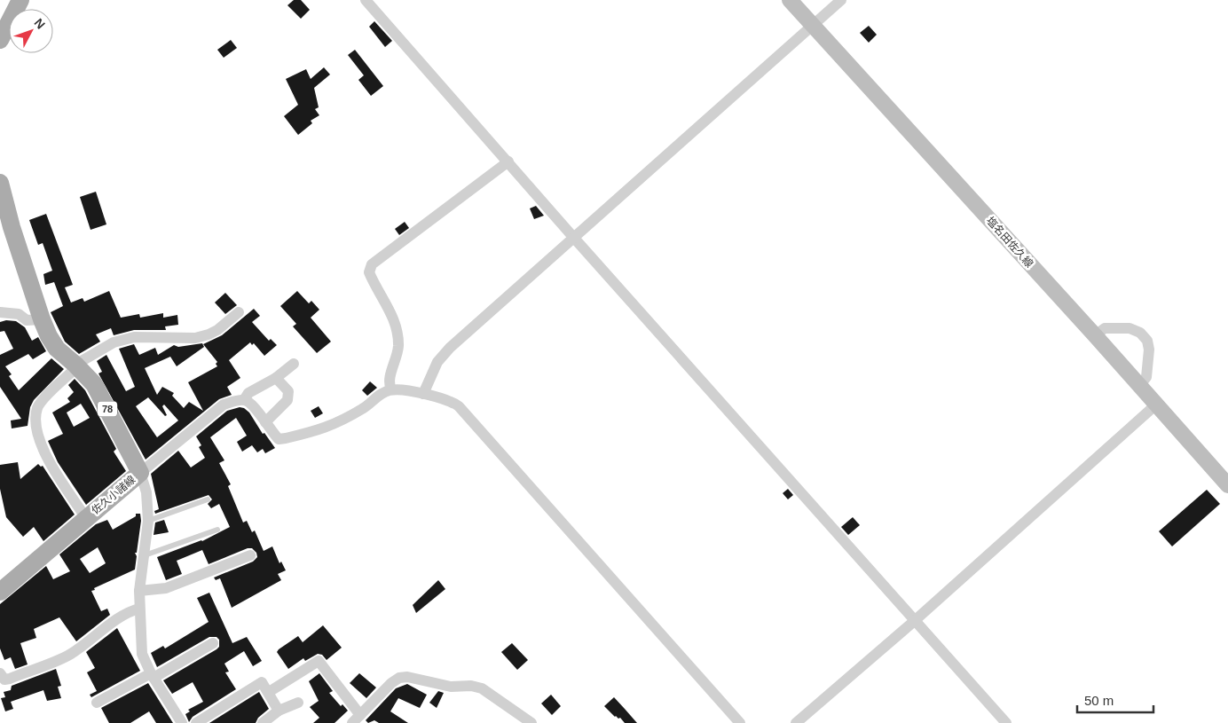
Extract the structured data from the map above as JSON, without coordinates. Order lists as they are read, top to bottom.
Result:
{
  "streets": {
    "main road": ["塩名田佐久線", "78", "佐久小諸線"]
  },
  "scale_bar": "50 m",
  "north": "top right"
}
